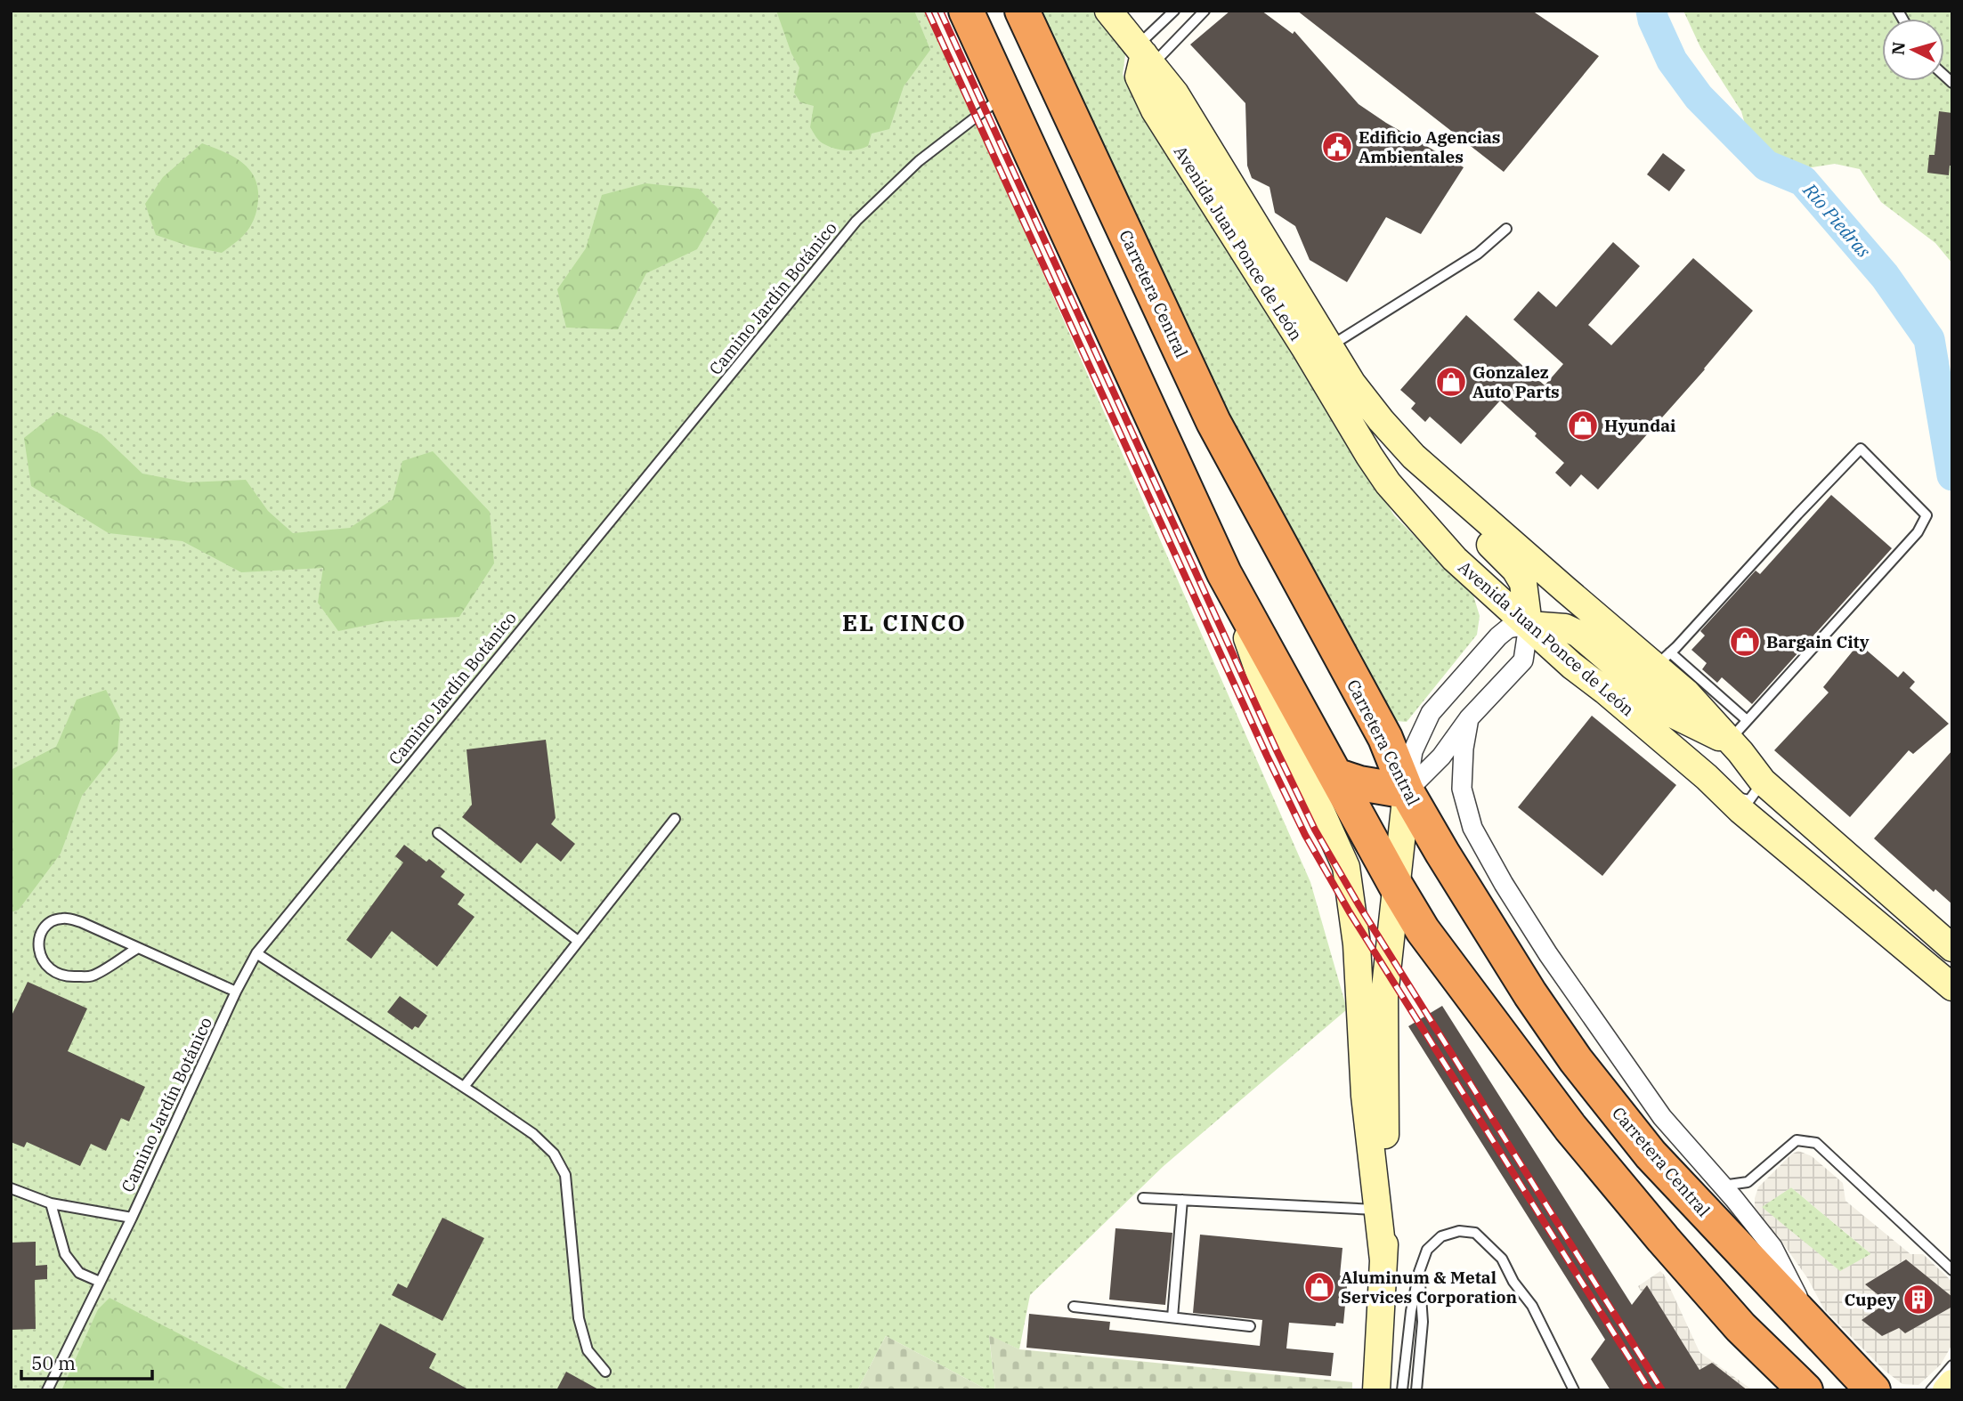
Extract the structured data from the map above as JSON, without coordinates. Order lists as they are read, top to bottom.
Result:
{
  "streets": {
    "highway": ["Carretera Central"],
    "street": ["Avenida Juan Ponce de León"],
    "lane": ["Camino Jardín Botánico"]
  },
  "districts": ["EL CINCO"],
  "water": ["Río Piedras"],
  "places": {
    "public building": ["Edificio Agencias Ambientales"],
    "shop": [
      "Gonzalez Auto Parts",
      "Hyundai",
      "Bargain City",
      "Aluminum & Metal Services Corporation"
    ],
    "building": ["Cupey"]
  },
  "scale_bar": "50 m",
  "north": "left"
}
